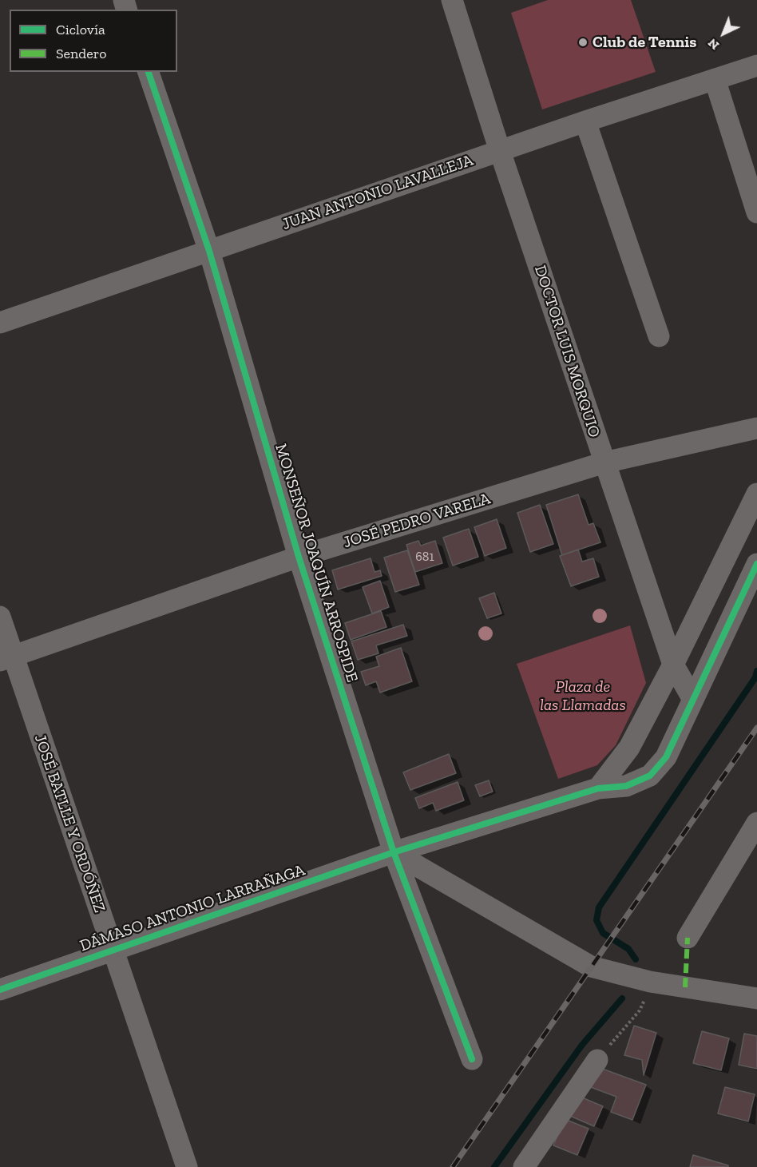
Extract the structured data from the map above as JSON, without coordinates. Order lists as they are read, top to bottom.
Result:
{
  "streets": {
    "street": [
      "JUAN ANTONIO LAVALLEJA",
      "DOCTOR LUIS MORQUIO",
      "JOSÉ PEDRO VARELA",
      "MONSEÑOR JOAQUÍN ARROSPIDE",
      "JOSÉ BATLLE Y ORDÓÑEZ",
      "DÁMASO ANTONIO LARRAÑAGA"
    ]
  },
  "crossings": [
    ["JUAN ANTONIO LAVALLEJA", "DOCTOR LUIS MORQUIO"],
    ["JUAN ANTONIO LAVALLEJA", "MONSEÑOR JOAQUÍN ARROSPIDE"],
    ["DOCTOR LUIS MORQUIO", "JOSÉ PEDRO VARELA"],
    ["DOCTOR LUIS MORQUIO", "DÁMASO ANTONIO LARRAÑAGA"],
    ["JOSÉ PEDRO VARELA", "MONSEÑOR JOAQUÍN ARROSPIDE"],
    ["JOSÉ PEDRO VARELA", "JOSÉ BATLLE Y ORDÓÑEZ"],
    ["MONSEÑOR JOAQUÍN ARROSPIDE", "DÁMASO ANTONIO LARRAÑAGA"],
    ["JOSÉ BATLLE Y ORDÓÑEZ", "DÁMASO ANTONIO LARRAÑAGA"]
  ],
  "parks": ["Plaza de las Llamadas"],
  "places": ["Club de Tennis"],
  "house_numbers": ["681"],
  "legend": ["Ciclovía", "Sendero"],
  "north": "bottom left"
}
